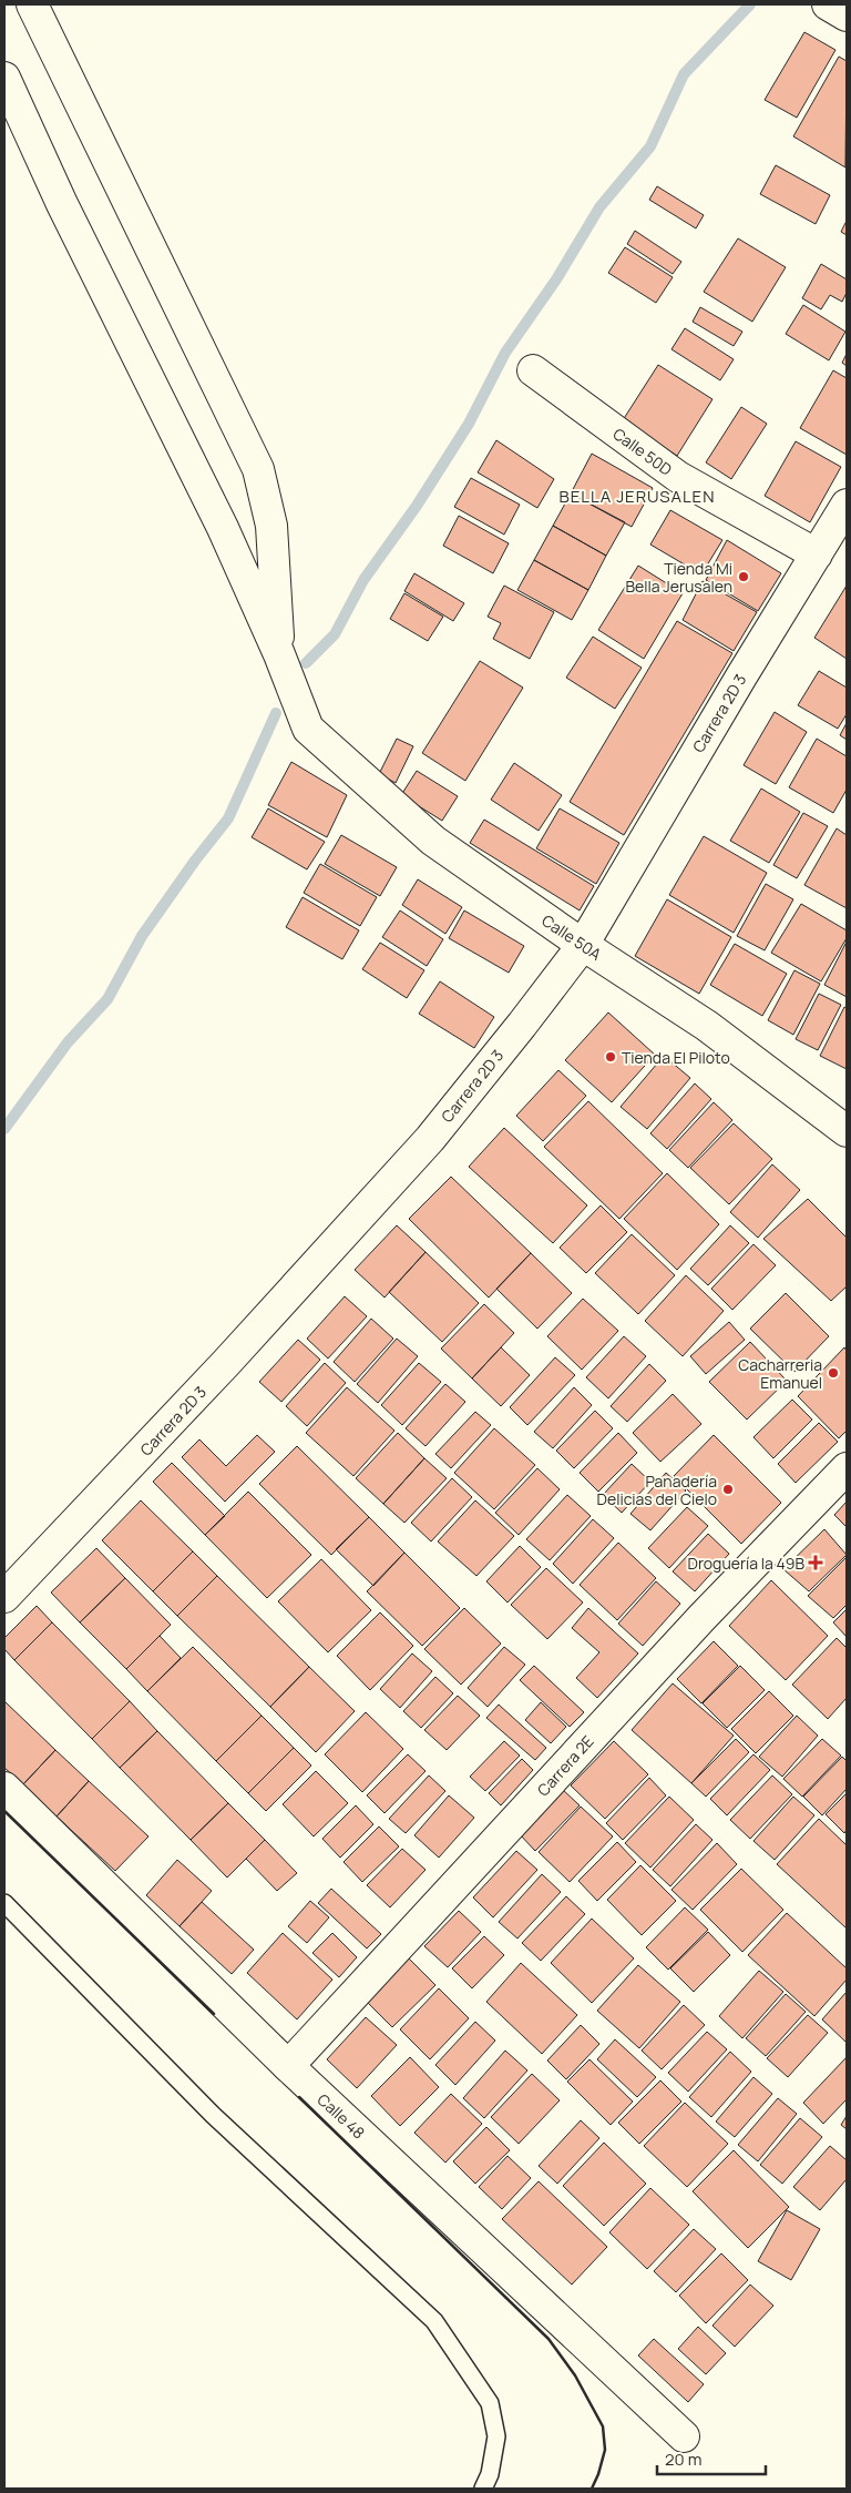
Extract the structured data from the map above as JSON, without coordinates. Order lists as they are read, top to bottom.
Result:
{
  "streets": {
    "street": [
      "Calle 50D",
      "Carrera 2D 3",
      "Calle 50A",
      "Carrera 2E",
      "Calle 48"
    ]
  },
  "crossings": [
    ["Calle 50D", "Carrera 2D 3"],
    ["Carrera 2D 3", "Calle 50A"],
    ["Carrera 2E", "Calle 48"]
  ],
  "districts": ["BELLA JERUSALEN"],
  "places": {
    "other": [
      "Tienda Mi Bella Jerusalen",
      "Tienda El Piloto",
      "Cacharreria Emanuel",
      "Panadería Delicias del Cielo"
    ],
    "health": ["Droguería la 49B"]
  },
  "scale_bar": "20 m"
}
